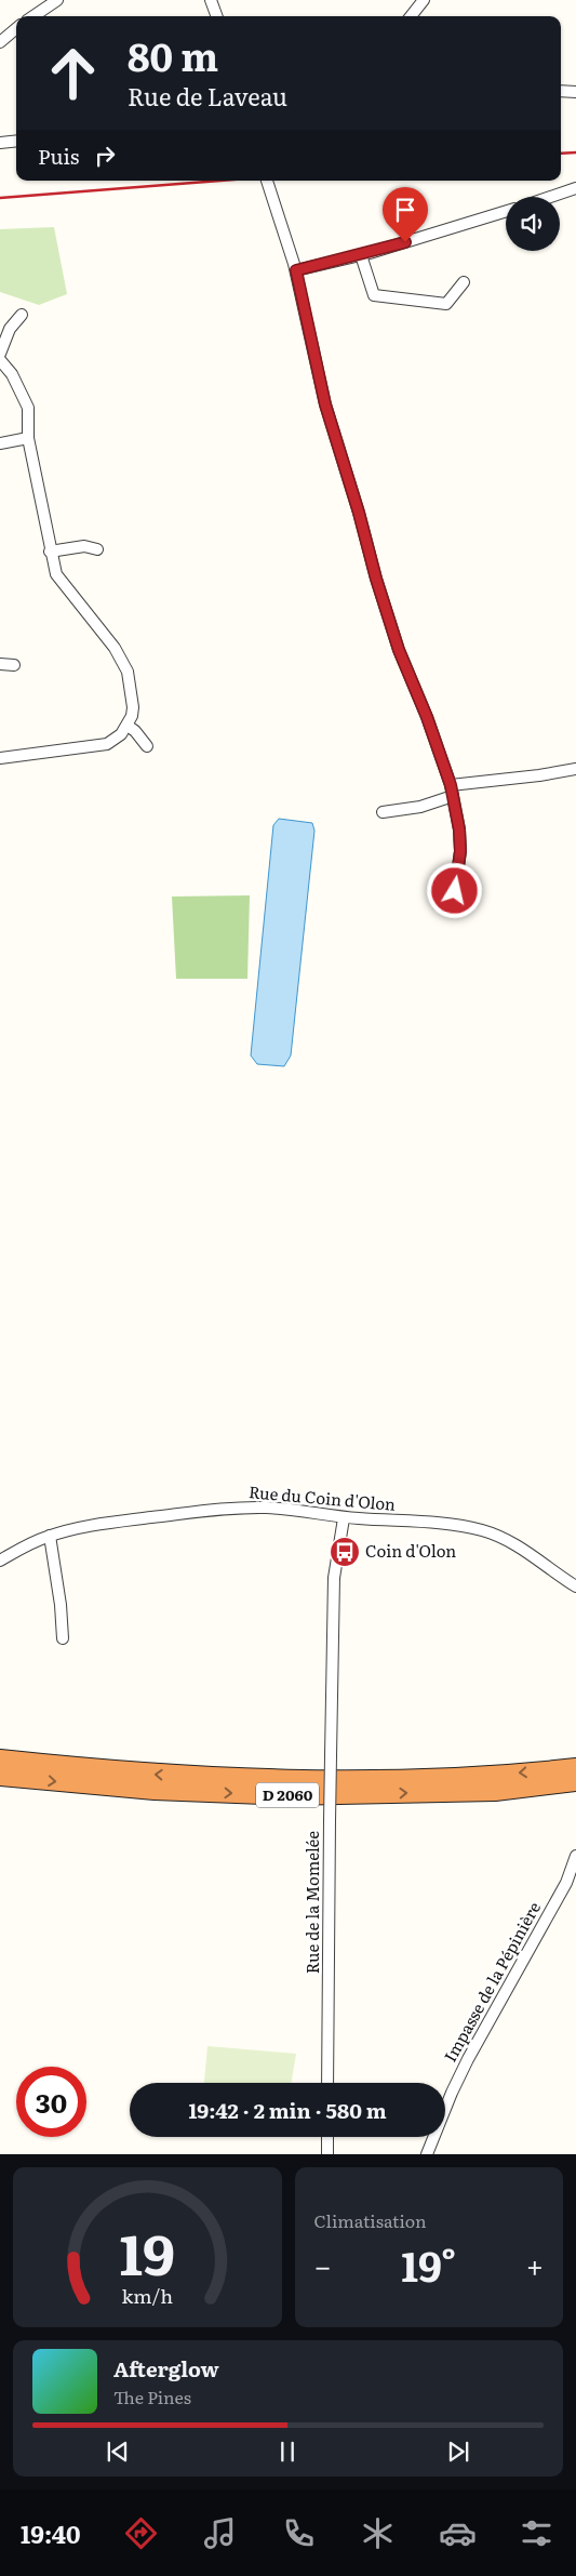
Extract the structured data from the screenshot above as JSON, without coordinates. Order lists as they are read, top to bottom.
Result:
{
  "streets": {
    "highway": ["D 2060"],
    "street": ["Rue du Coin d'Olon", "Rue de la Momelée", "Impasse de la Pépinière"]
  },
  "crossings": [
    ["Rue du Coin d'Olon", "Rue de la Momelée"]
  ],
  "places": {
    "bus stop": ["Coin d'Olon"]
  },
  "page": {
    "turn": ["80 m", "Rue de Laveau"],
    "then": "Puis",
    "limit": "30",
    "trip": "19:42 · 2 min · 580 m",
    "tile": "Climatisation",
    "heat": ["−", "19°", "+"],
    "song": ["Afterglow", "The Pines"],
    "tabs": "19:40",
    "gauge": ["19", "km/h"]
  }
}
